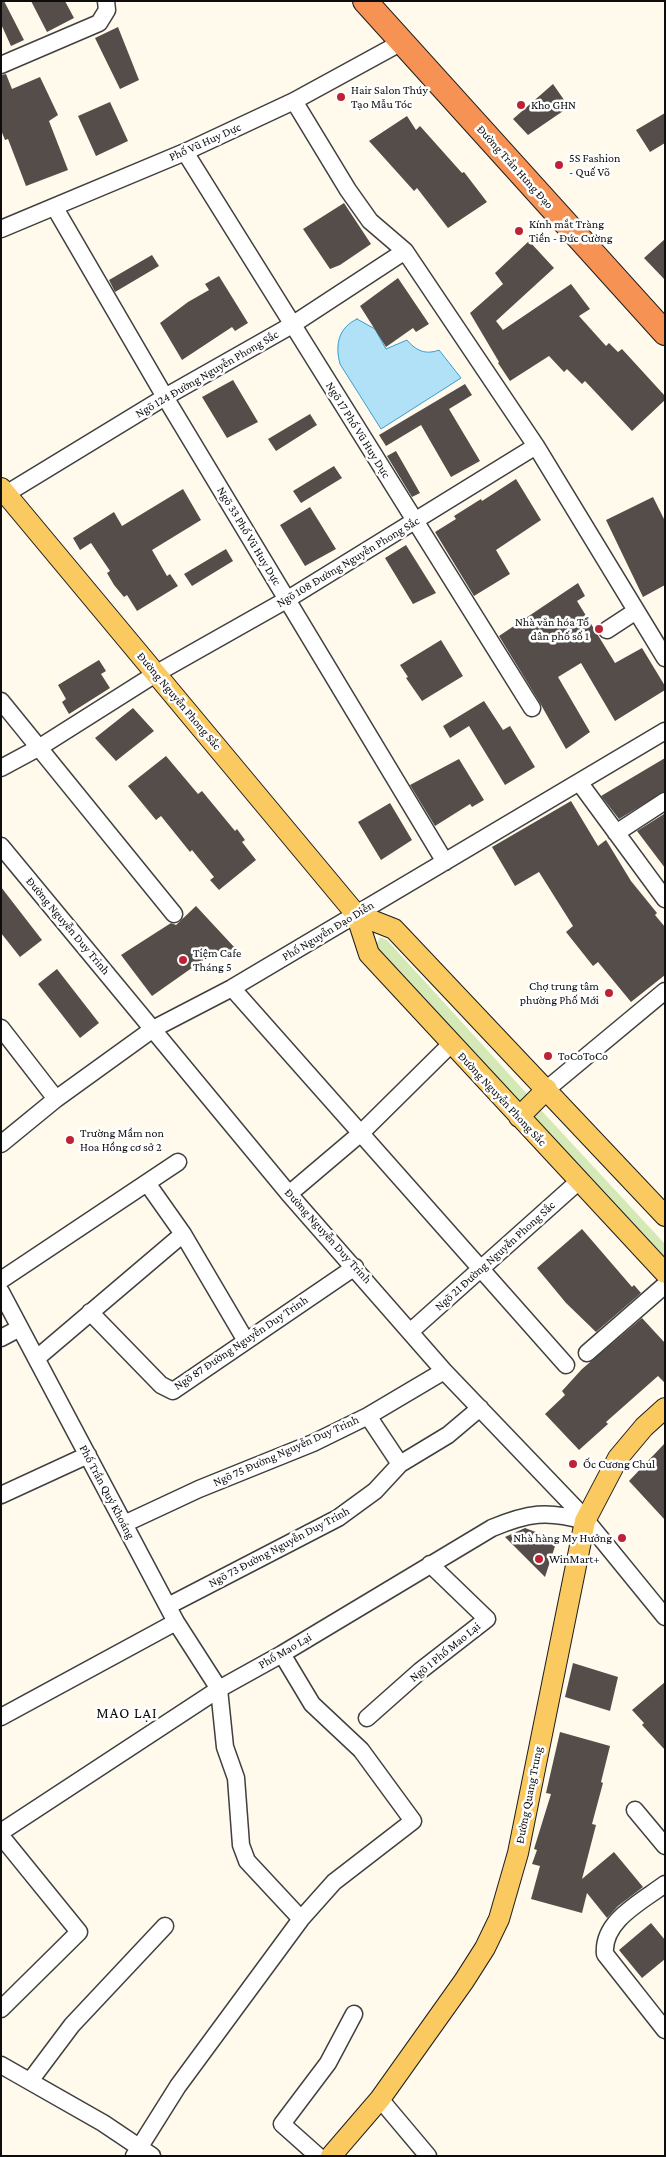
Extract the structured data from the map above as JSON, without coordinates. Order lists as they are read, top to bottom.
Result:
{
  "streets": {
    "highway": ["Đường Trần Hưng Đạo"],
    "main road": ["Đường Nguyễn Phong Sắc", "Đường Quang Trung"],
    "street": [
      "Phố Vũ Huy Dực",
      "Ngõ 124 Đường Nguyễn Phong Sắc",
      "Ngõ 17 Phố Vũ Huy Dực",
      "Ngõ 33 Phố Vũ Huy Dực",
      "Ngõ 108 Đường Nguyễn Phong Sắc",
      "Đường Nguyễn Duy Trinh",
      "Phố Nguyễn Đạo Diễn",
      "Ngõ 21 Đường Nguyễn Phong Sắc",
      "Ngõ 87 Đường Nguyễn Duy Trinh",
      "Ngõ 75 Đường Nguyễn Duy Trinh",
      "Phố Trần Quý Khoáng",
      "Ngõ 73 Đường Nguyễn Duy Trinh",
      "Phố Mao Lại",
      "Ngõ 1 Phố Mao Lại"
    ]
  },
  "crossings": [
    ["Phố Vũ Huy Dực", "Đường Trần Hưng Đạo"],
    ["Phố Vũ Huy Dực", "Ngõ 17 Phố Vũ Huy Dực"],
    ["Phố Vũ Huy Dực", "Ngõ 33 Phố Vũ Huy Dực"],
    ["Ngõ 124 Đường Nguyễn Phong Sắc", "Ngõ 17 Phố Vũ Huy Dực"],
    ["Ngõ 124 Đường Nguyễn Phong Sắc", "Ngõ 33 Phố Vũ Huy Dực"],
    ["Ngõ 124 Đường Nguyễn Phong Sắc", "Đường Nguyễn Phong Sắc"],
    ["Ngõ 17 Phố Vũ Huy Dực", "Ngõ 108 Đường Nguyễn Phong Sắc"],
    ["Ngõ 33 Phố Vũ Huy Dực", "Ngõ 108 Đường Nguyễn Phong Sắc"],
    ["Ngõ 33 Phố Vũ Huy Dực", "Phố Nguyễn Đạo Diễn"],
    ["Ngõ 108 Đường Nguyễn Phong Sắc", "Đường Nguyễn Phong Sắc"],
    ["Đường Nguyễn Phong Sắc", "Phố Nguyễn Đạo Diễn"],
    ["Đường Nguyễn Phong Sắc", "Ngõ 21 Đường Nguyễn Phong Sắc"],
    ["Đường Nguyễn Duy Trinh", "Phố Nguyễn Đạo Diễn"],
    ["Đường Nguyễn Duy Trinh", "Ngõ 21 Đường Nguyễn Phong Sắc"],
    ["Đường Nguyễn Duy Trinh", "Ngõ 87 Đường Nguyễn Duy Trinh"],
    ["Đường Nguyễn Duy Trinh", "Ngõ 75 Đường Nguyễn Duy Trinh"],
    ["Đường Nguyễn Duy Trinh", "Ngõ 73 Đường Nguyễn Duy Trinh"],
    ["Đường Nguyễn Duy Trinh", "Phố Mao Lại"],
    ["Đường Nguyễn Duy Trinh", "Đường Quang Trung"],
    ["Ngõ 75 Đường Nguyễn Duy Trinh", "Phố Trần Quý Khoáng"],
    ["Phố Trần Quý Khoáng", "Ngõ 73 Đường Nguyễn Duy Trinh"],
    ["Phố Trần Quý Khoáng", "Phố Mao Lại"],
    ["Phố Mao Lại", "Ngõ 1 Phố Mao Lại"],
    ["Phố Mao Lại", "Đường Quang Trung"]
  ],
  "districts": ["MAO LẠI"],
  "places": [
    "Hair Salon Thúy Tạo Mẫu Tóc",
    "Kho GHN",
    "5S Fashion - Quế Võ",
    "Kính mắt Tràng Tiền - Đức Cường",
    "Nhà văn hóa Tổ dân phố số 1",
    "Tiệm Cafe Tháng 5",
    "Chợ trung tâm phường Phố Mới",
    "ToCoToCo",
    "Trường Mầm non Hoa Hồng cơ sở 2",
    "Ốc Cương Chul",
    "Nhà hàng My Hưởng",
    "WinMart+"
  ]
}
